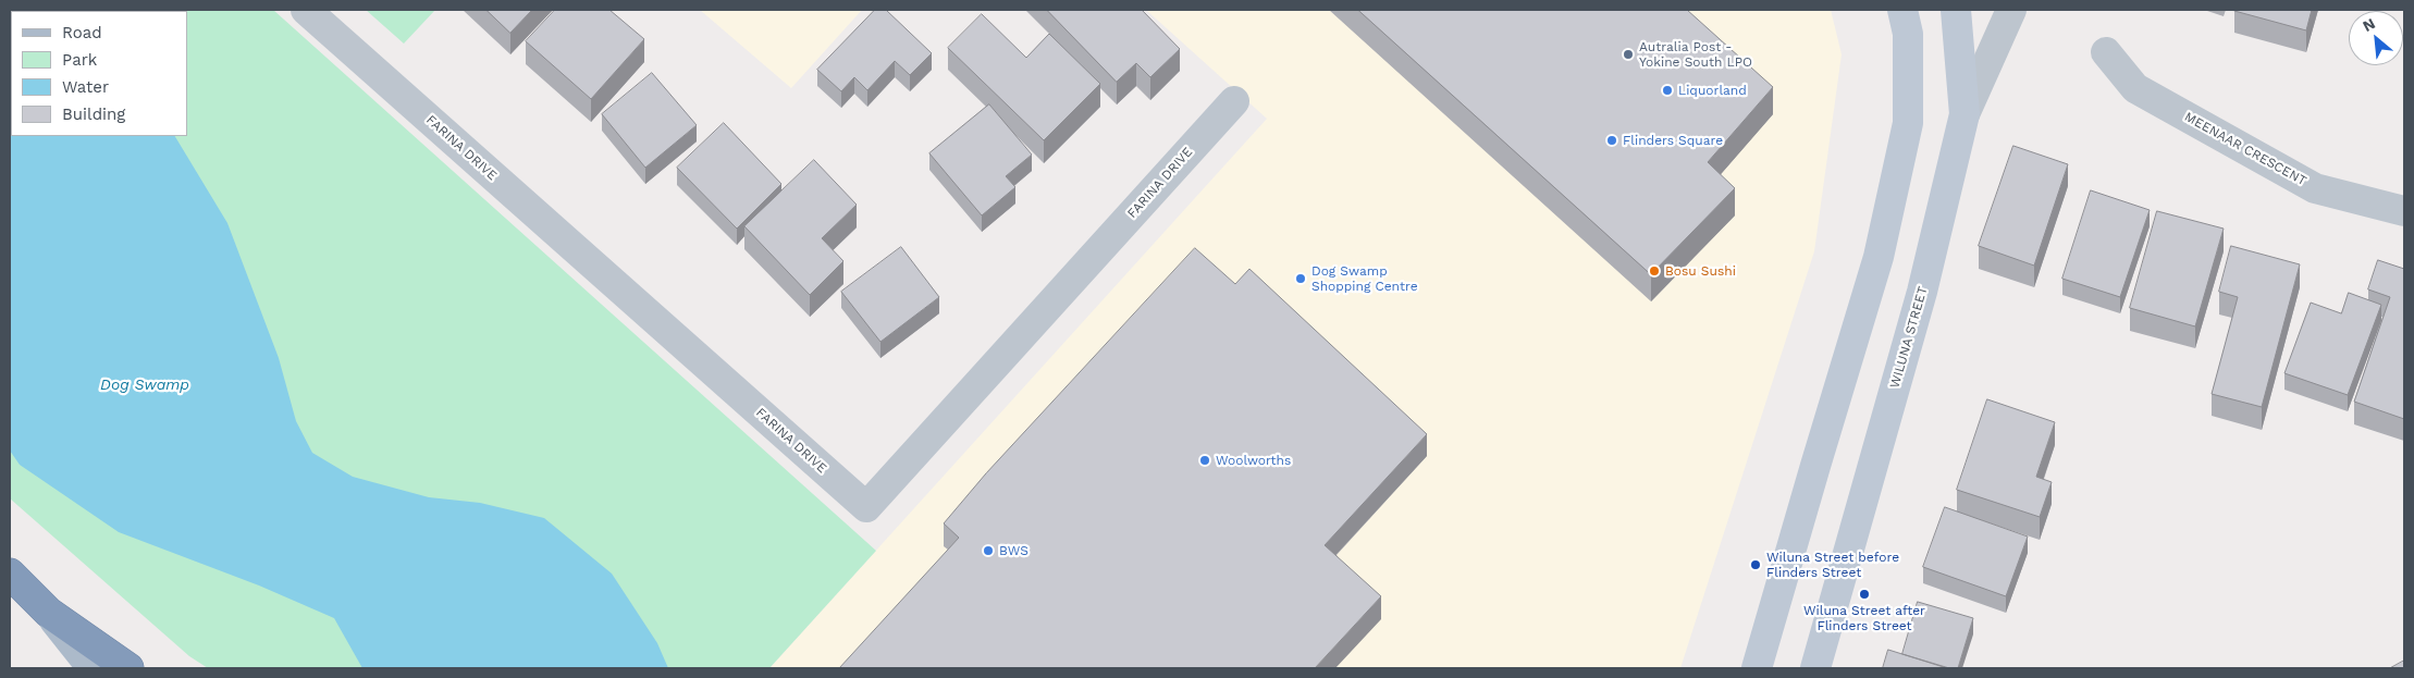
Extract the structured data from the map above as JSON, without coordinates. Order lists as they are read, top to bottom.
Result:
{
  "streets": {
    "main road": ["WILUNA STREET"],
    "street": ["FARINA DRIVE", "MEENAAR CRESCENT"]
  },
  "water": ["Dog Swamp"],
  "places": [
    "Autralia Post - Yokine South LPO",
    "Liquorland",
    "Flinders Square",
    "Bosu Sushi",
    "Dog Swamp Shopping Centre",
    "Woolworths",
    "BWS",
    "Wiluna Street before Flinders Street",
    "Wiluna Street after Flinders Street"
  ],
  "legend": [
    "Road",
    "Park",
    "Water",
    "Building"
  ],
  "north": "top left"
}
